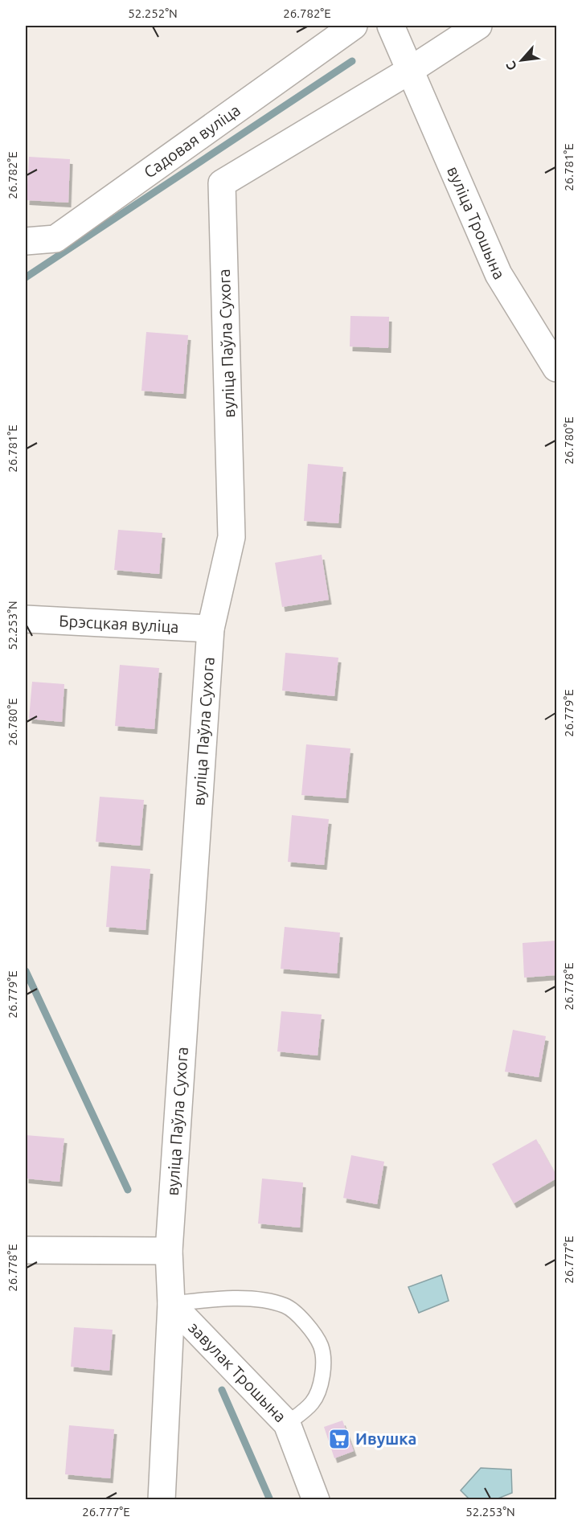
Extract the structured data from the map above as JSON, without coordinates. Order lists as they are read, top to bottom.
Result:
{
  "streets": {
    "street": [
      "Садовая вуліца",
      "вуліца Трошына",
      "вуліца Паўла Сухога",
      "Брэсцкая вуліца",
      "завулак Трошына"
    ]
  },
  "crossings": [
    ["вуліца Трошына", "вуліца Паўла Сухога"],
    ["вуліца Паўла Сухога", "Брэсцкая вуліца"],
    ["вуліца Паўла Сухога", "завулак Трошына"]
  ],
  "places": {
    "supermarket": ["Ивушка"]
  },
  "north": "bottom left",
  "coordinates": [
    "52.252°N",
    "26.782°E",
    "26.781°E",
    "26.780°E",
    "52.253°N",
    "26.779°E",
    "26.778°E",
    "26.777°E"
  ]
}
